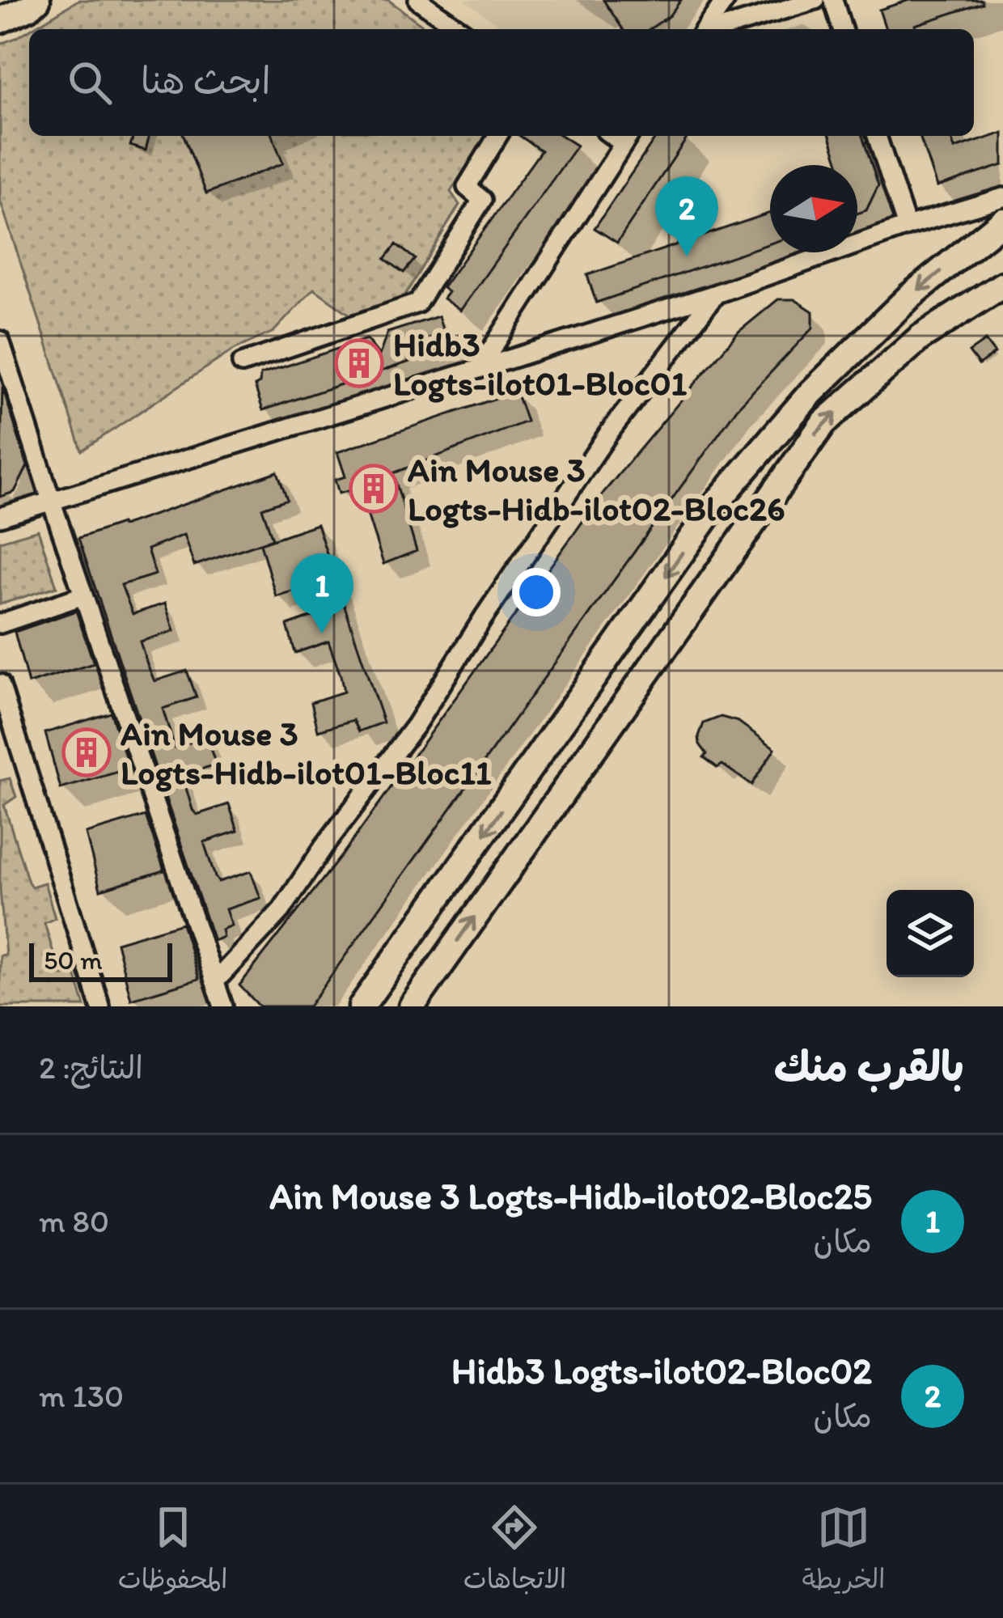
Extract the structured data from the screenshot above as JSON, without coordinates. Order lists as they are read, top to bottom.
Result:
{
  "places": {
    "building": ["Hidb3 Logts-ilot01-Bloc01", "Ain Mouse 3 Logts-Hidb-ilot02-Bloc26", "Ain Mouse 3 Logts-Hidb-ilot01-Bloc11"]
  },
  "scale_bar": "50 m",
  "north": "right",
  "page": {
    "search": "ابحث هنا",
    "pins": ["2", "1"],
    "scale": "50 m",
    "heading": ["بالقرب منك", "النتائج: 2"],
    "list": [
      {
        "mark": "1",
        "name": "Ain Mouse 3 Logts-Hidb-ilot02-Bloc25",
        "note": "مكان",
        "value": "80 m"
      },
      {
        "mark": "2",
        "name": "Hidb3 Logts-ilot02-Bloc02",
        "note": "مكان",
        "value": "130 m"
      }
    ],
    "nav": ["الخريطة", "الاتجاهات", "المحفوظات"]
  }
}
